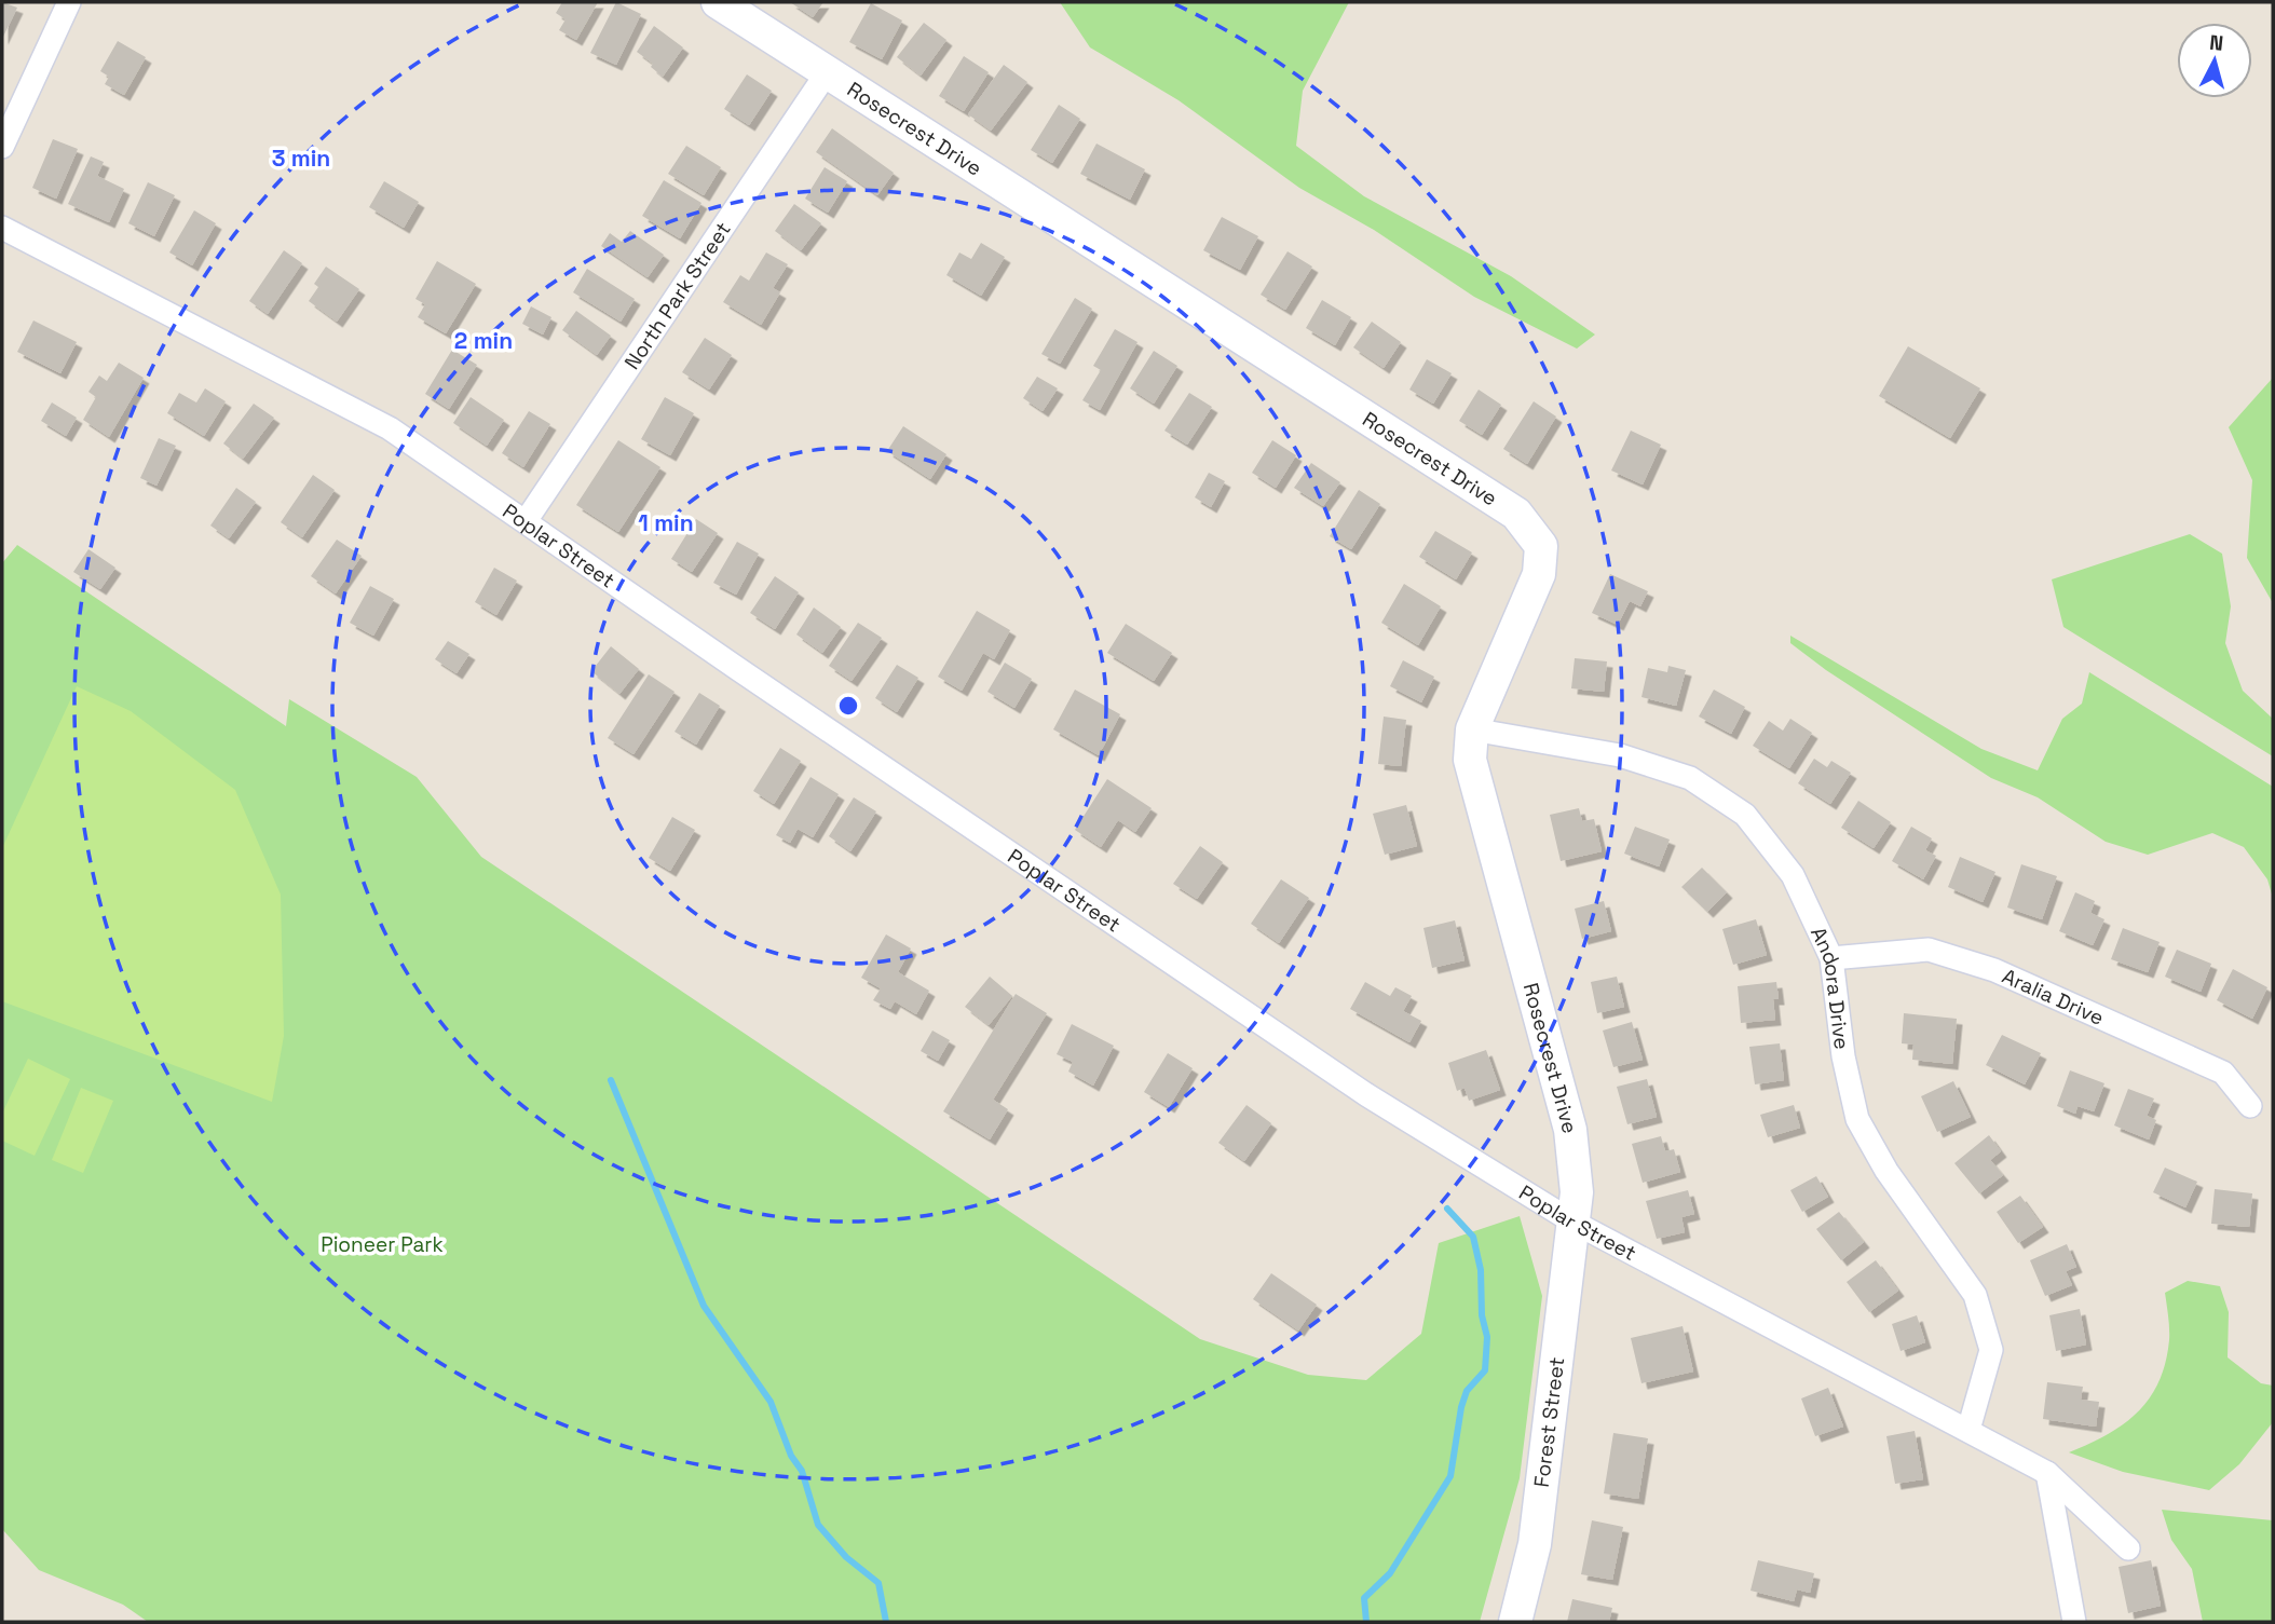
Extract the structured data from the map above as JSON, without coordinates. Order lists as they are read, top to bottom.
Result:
{
  "streets": {
    "street": [
      "Rosecrest Drive",
      "North Park Street",
      "Poplar Street",
      "Andora Drive",
      "Aralia Drive",
      "Forest Street"
    ]
  },
  "crossings": [
    ["Rosecrest Drive", "North Park Street"],
    ["Rosecrest Drive", "Poplar Street"],
    ["Rosecrest Drive", "Andora Drive"],
    ["Rosecrest Drive", "Forest Street"],
    ["North Park Street", "Poplar Street"],
    ["Poplar Street", "Andora Drive"],
    ["Poplar Street", "Forest Street"],
    ["Andora Drive", "Aralia Drive"]
  ],
  "parks": ["Pioneer Park"],
  "north": "top",
  "rings": ["3 min", "2 min", "1 min"]
}
